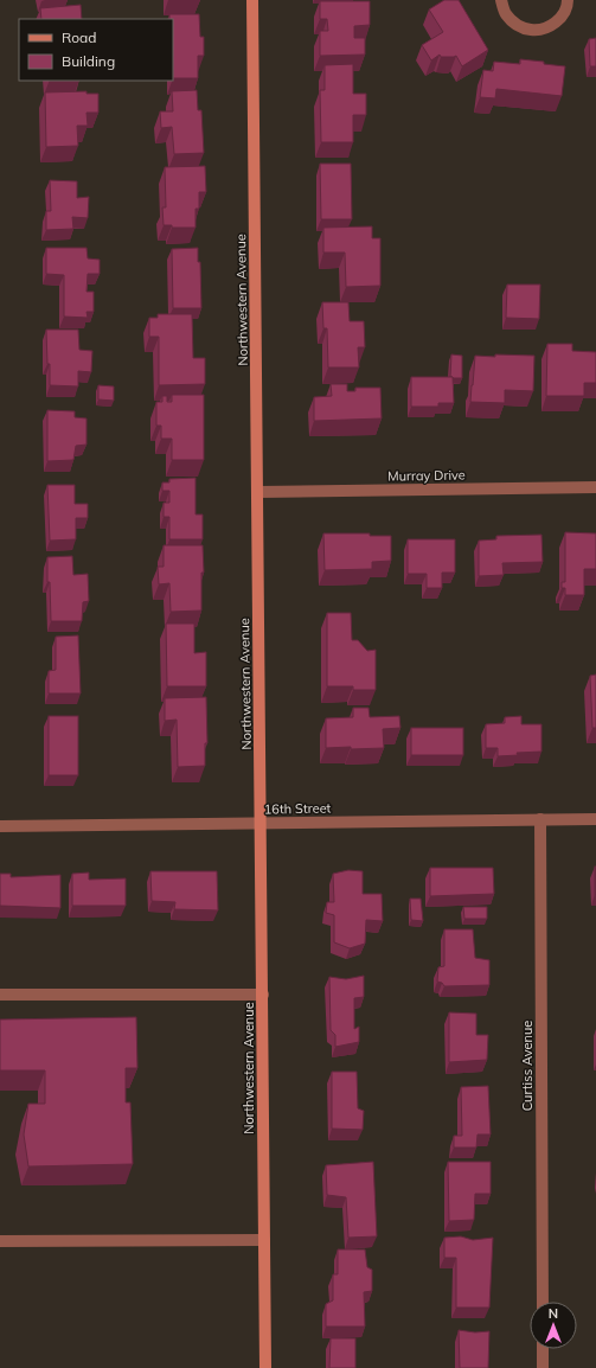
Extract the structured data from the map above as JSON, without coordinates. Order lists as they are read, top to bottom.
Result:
{
  "streets": {
    "street": [
      "Northwestern Avenue",
      "Murray Drive",
      "16th Street",
      "Curtiss Avenue"
    ]
  },
  "crossings": [
    ["Northwestern Avenue", "Murray Drive"],
    ["Northwestern Avenue", "16th Street"],
    ["16th Street", "Curtiss Avenue"]
  ],
  "legend": ["Road", "Building"],
  "north": "top"
}
